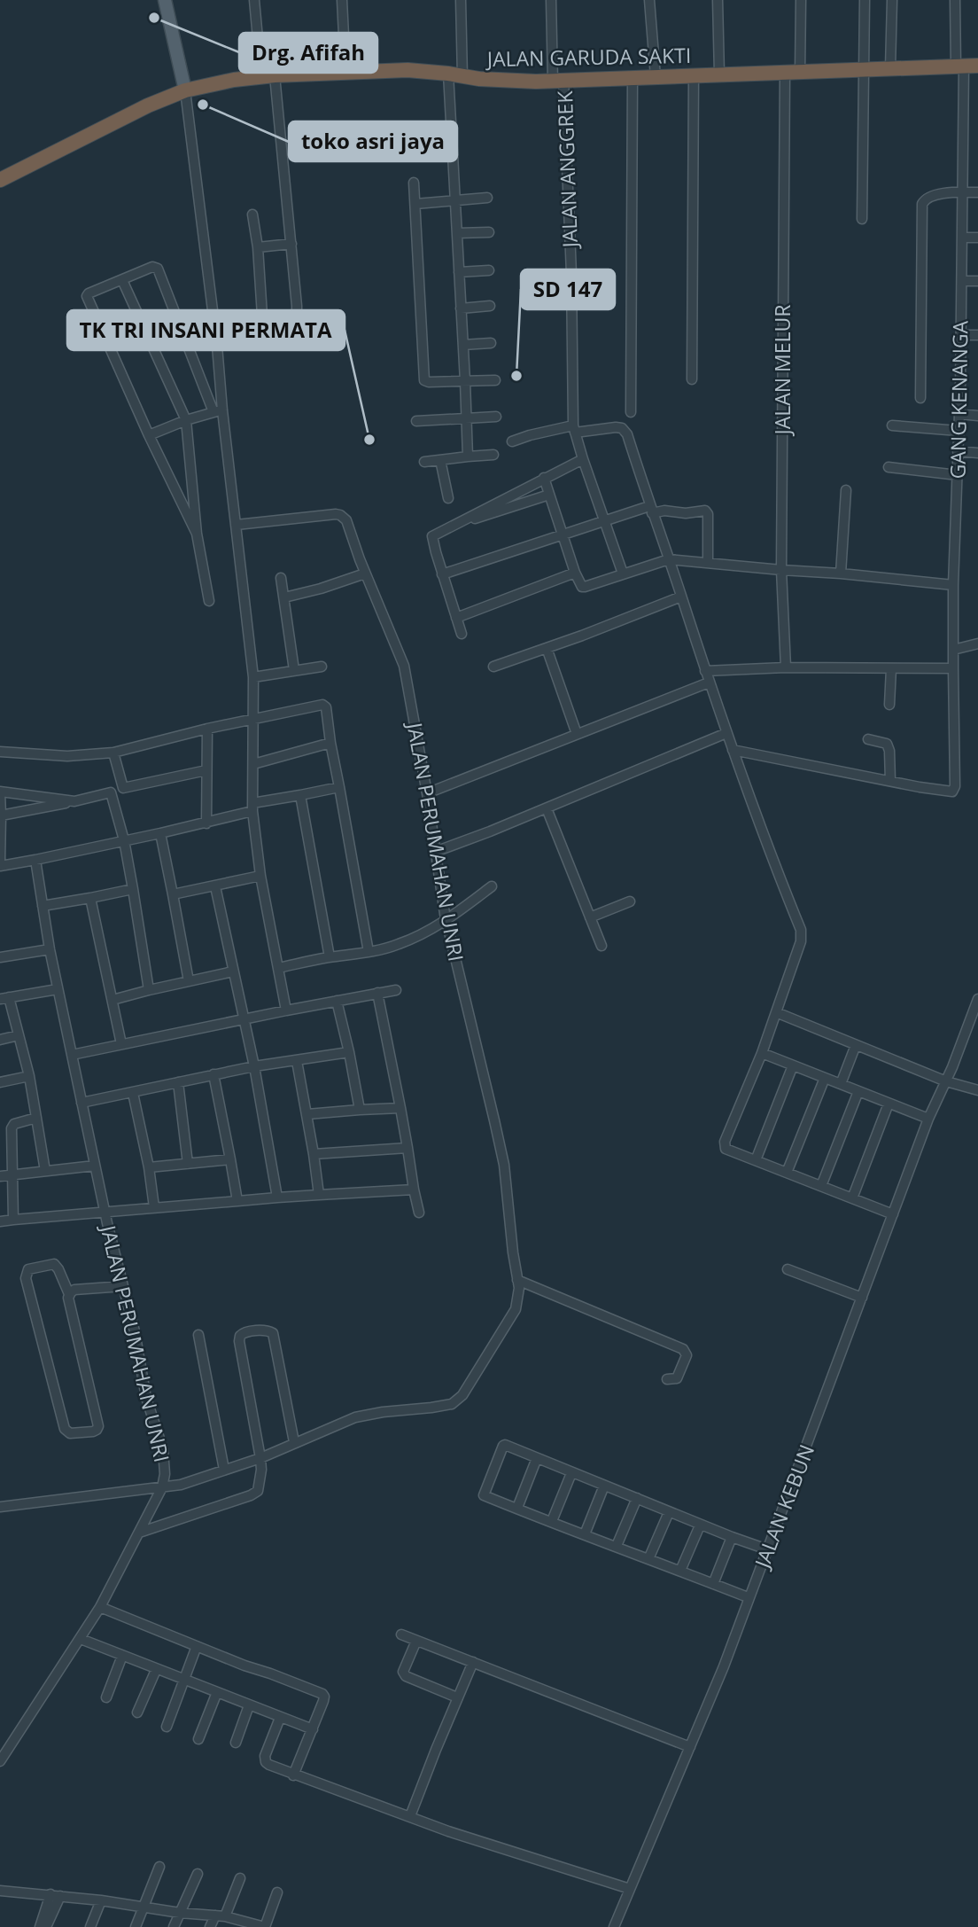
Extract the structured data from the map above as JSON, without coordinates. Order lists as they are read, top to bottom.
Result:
{
  "streets": {
    "highway": ["JALAN GARUDA SAKTI"],
    "street": [
      "JALAN ANGGREK",
      "JALAN MELUR",
      "GANG KENANGA",
      "JALAN PERUMAHAN UNRI",
      "JALAN KEBUN"
    ]
  },
  "crossings": [
    ["JALAN GARUDA SAKTI", "JALAN ANGGREK"],
    ["JALAN GARUDA SAKTI", "JALAN MELUR"],
    ["JALAN GARUDA SAKTI", "GANG KENANGA"]
  ],
  "places": [
    "Drg. Afifah",
    "toko asri jaya",
    "SD 147",
    "TK TRI INSANI PERMATA"
  ]
}
